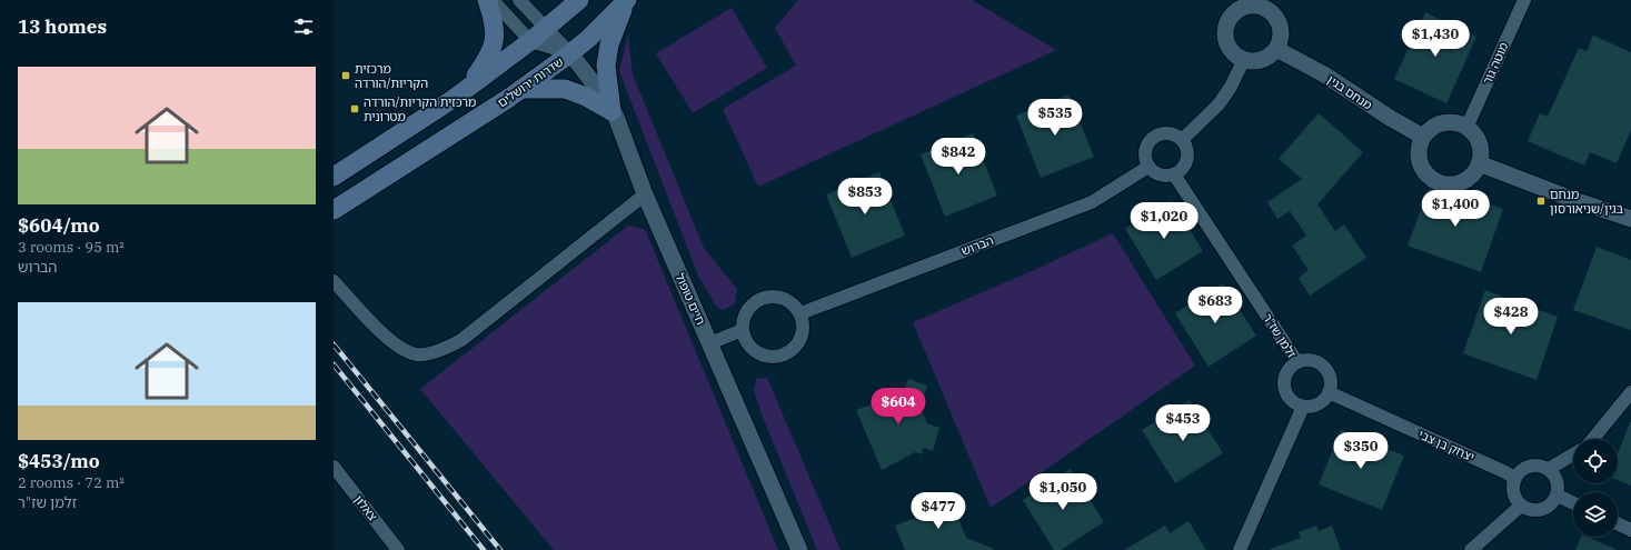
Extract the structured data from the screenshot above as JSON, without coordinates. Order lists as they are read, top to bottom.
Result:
{
  "streets": {
    "main road": ["שדרות ירושלים"],
    "street": [
      "מוטה גור",
      "מנחם בגין",
      "הברוש",
      "חיים טופול",
      "זלמן שז\"ר",
      "יצחק בן צבי",
      "צאלון"
    ]
  },
  "crossings": [
    ["מוטה גור", "מנחם בגין"],
    ["שדרות ירושלים", "חיים טופול"],
    ["הברוש", "זלמן שז\"ר"],
    ["זלמן שז\"ר", "יצחק בן צבי"]
  ],
  "places": {
    "transit": ["מרכזית הקריות/הורדה", "מרכזית הקריות/הורדה מטרונית", "מנחם בגין/שניאורסון"]
  },
  "page": {
    "heading": "13 homes",
    "price": [
      "$1,430",
      "$535",
      "$842",
      "$853",
      "$1,400",
      "$1,020",
      "$683",
      "$428",
      "$604",
      "$453",
      "$350",
      "$1,050",
      "$477"
    ],
    "list": [
      {
        "name": "$604/mo",
        "note": "3 rooms · 95 m² · הברוש"
      },
      {
        "name": "$453/mo",
        "note": "2 rooms · 72 m² · זלמן שז\"ר"
      }
    ]
  }
}
